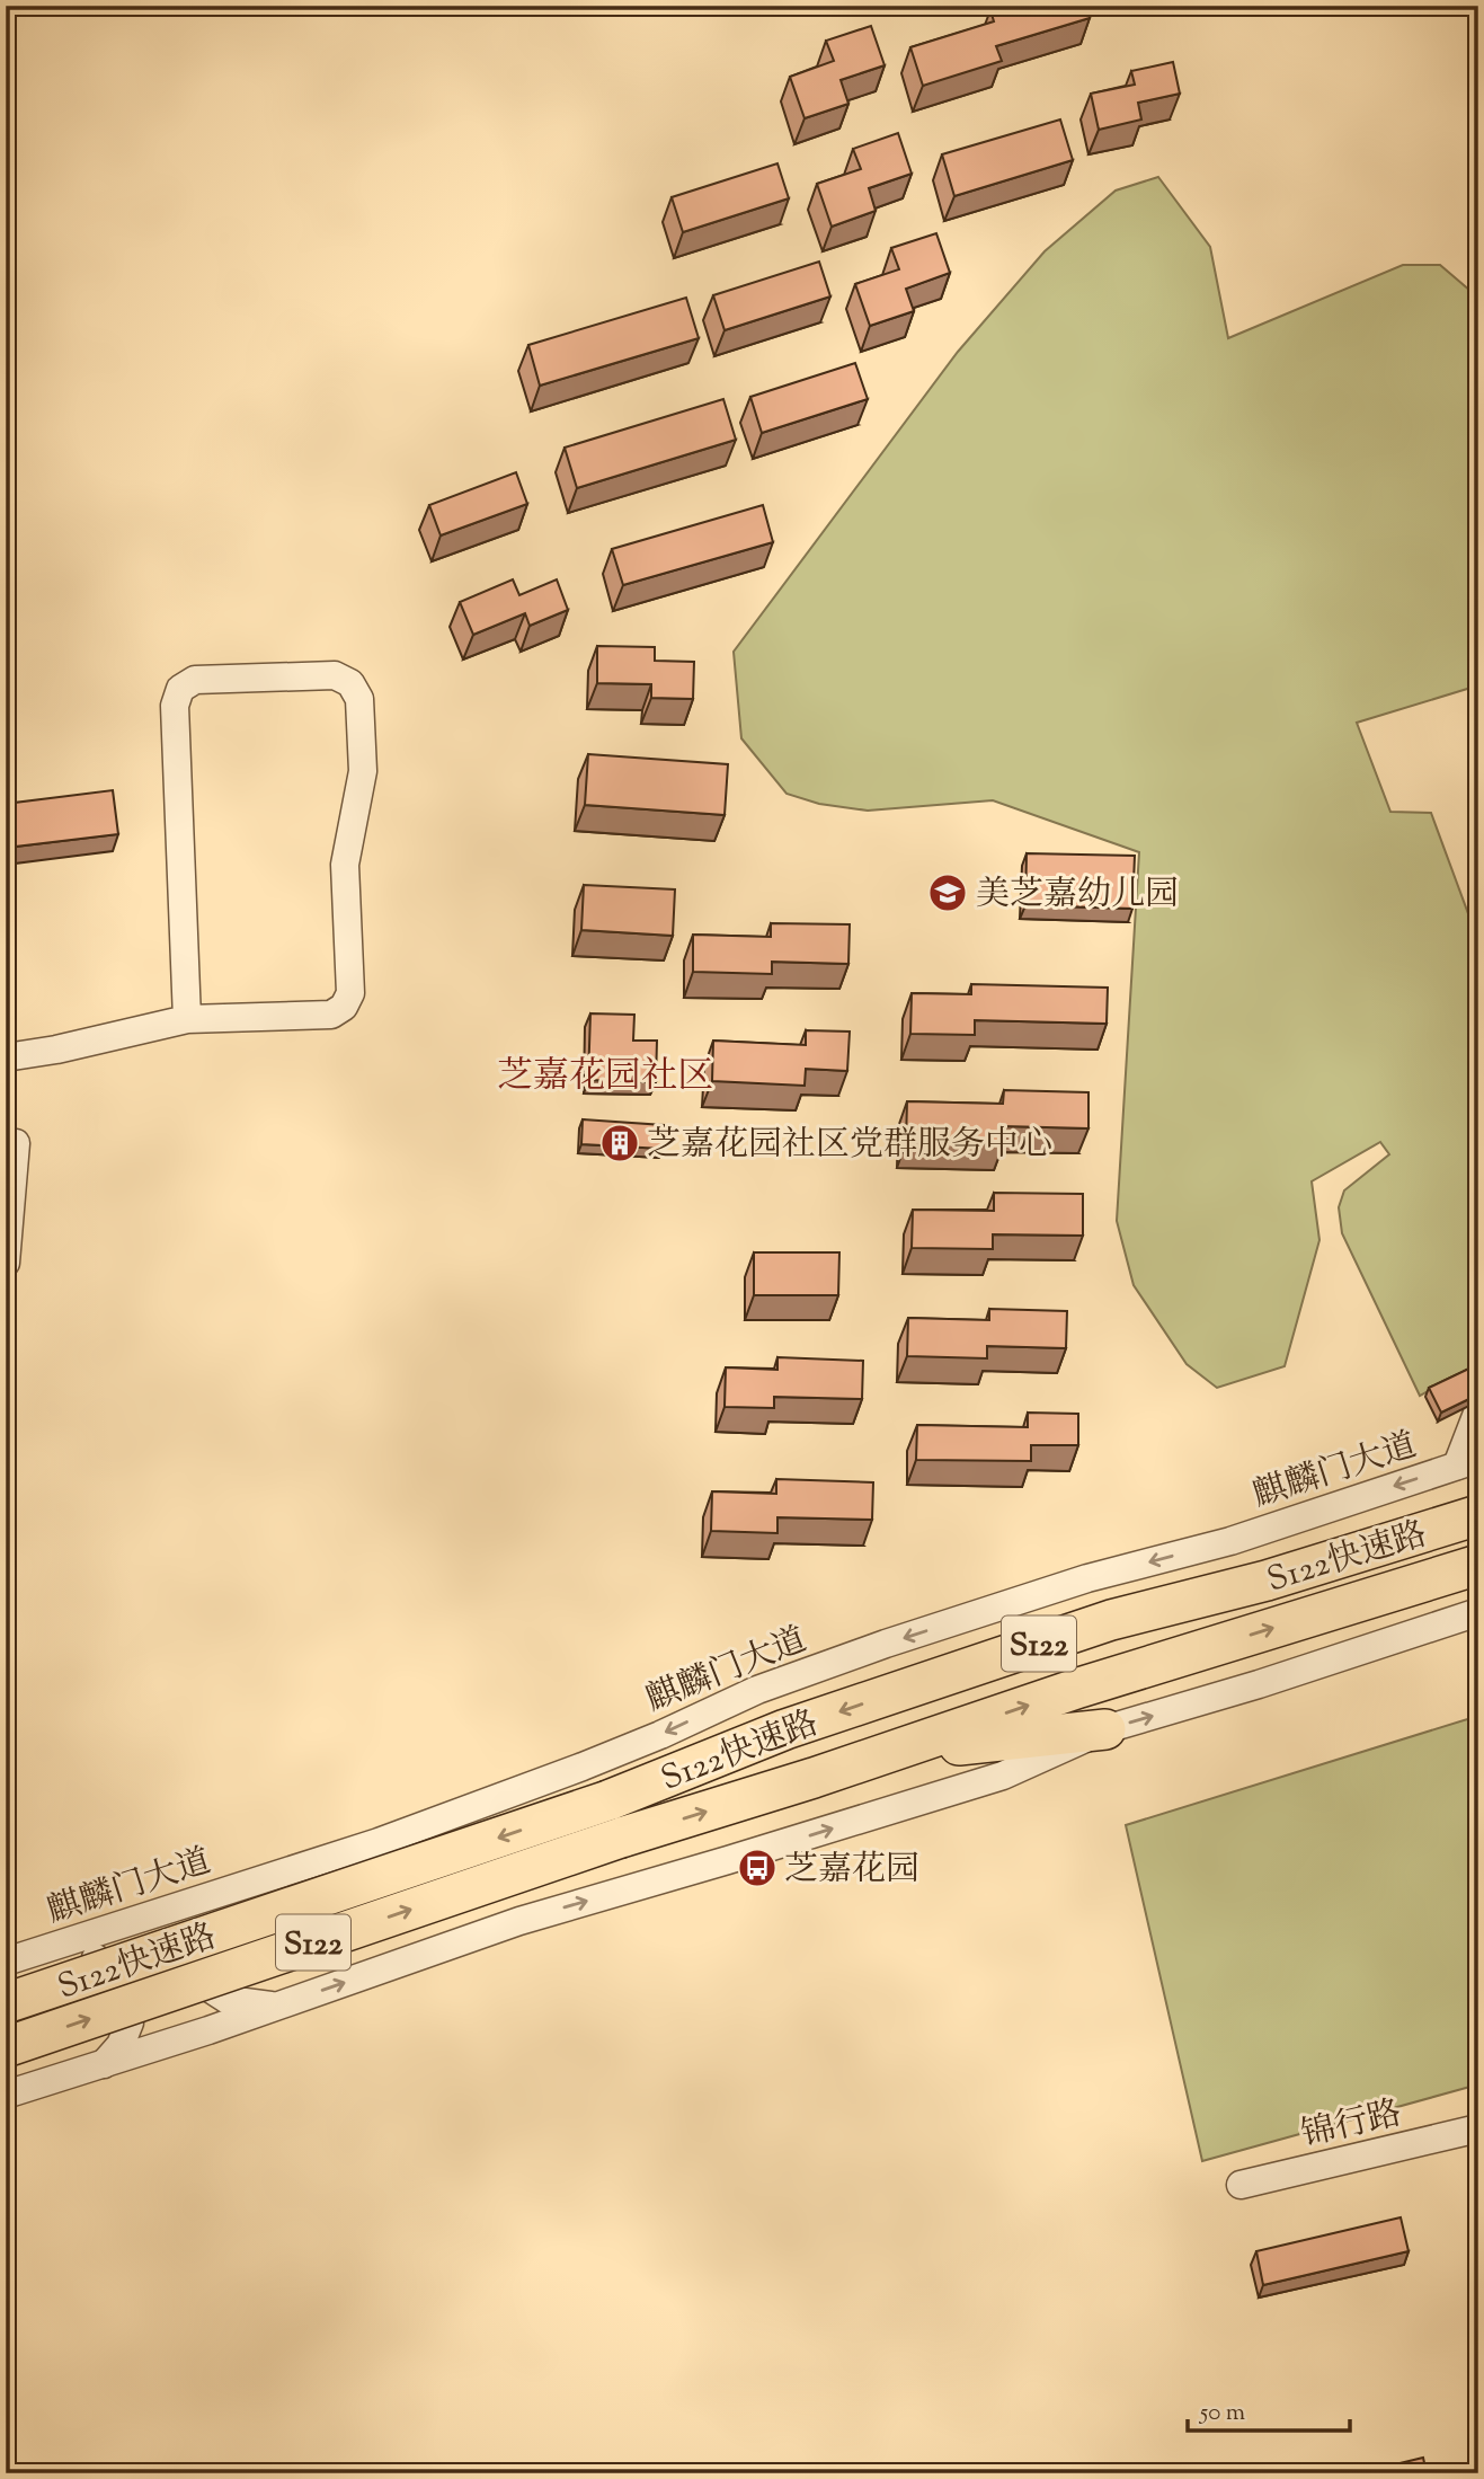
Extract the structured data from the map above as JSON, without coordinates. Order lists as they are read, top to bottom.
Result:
{
  "streets": {
    "highway": ["S122快速路", "S122"],
    "street": ["麒麟门大道", "锦行路"]
  },
  "districts": ["芝嘉花园社区"],
  "places": {
    "school or university": ["美芝嘉幼儿园"],
    "building": ["芝嘉花园社区党群服务中心"],
    "bus stop": ["芝嘉花园"]
  },
  "scale_bar": "50 m"
}
